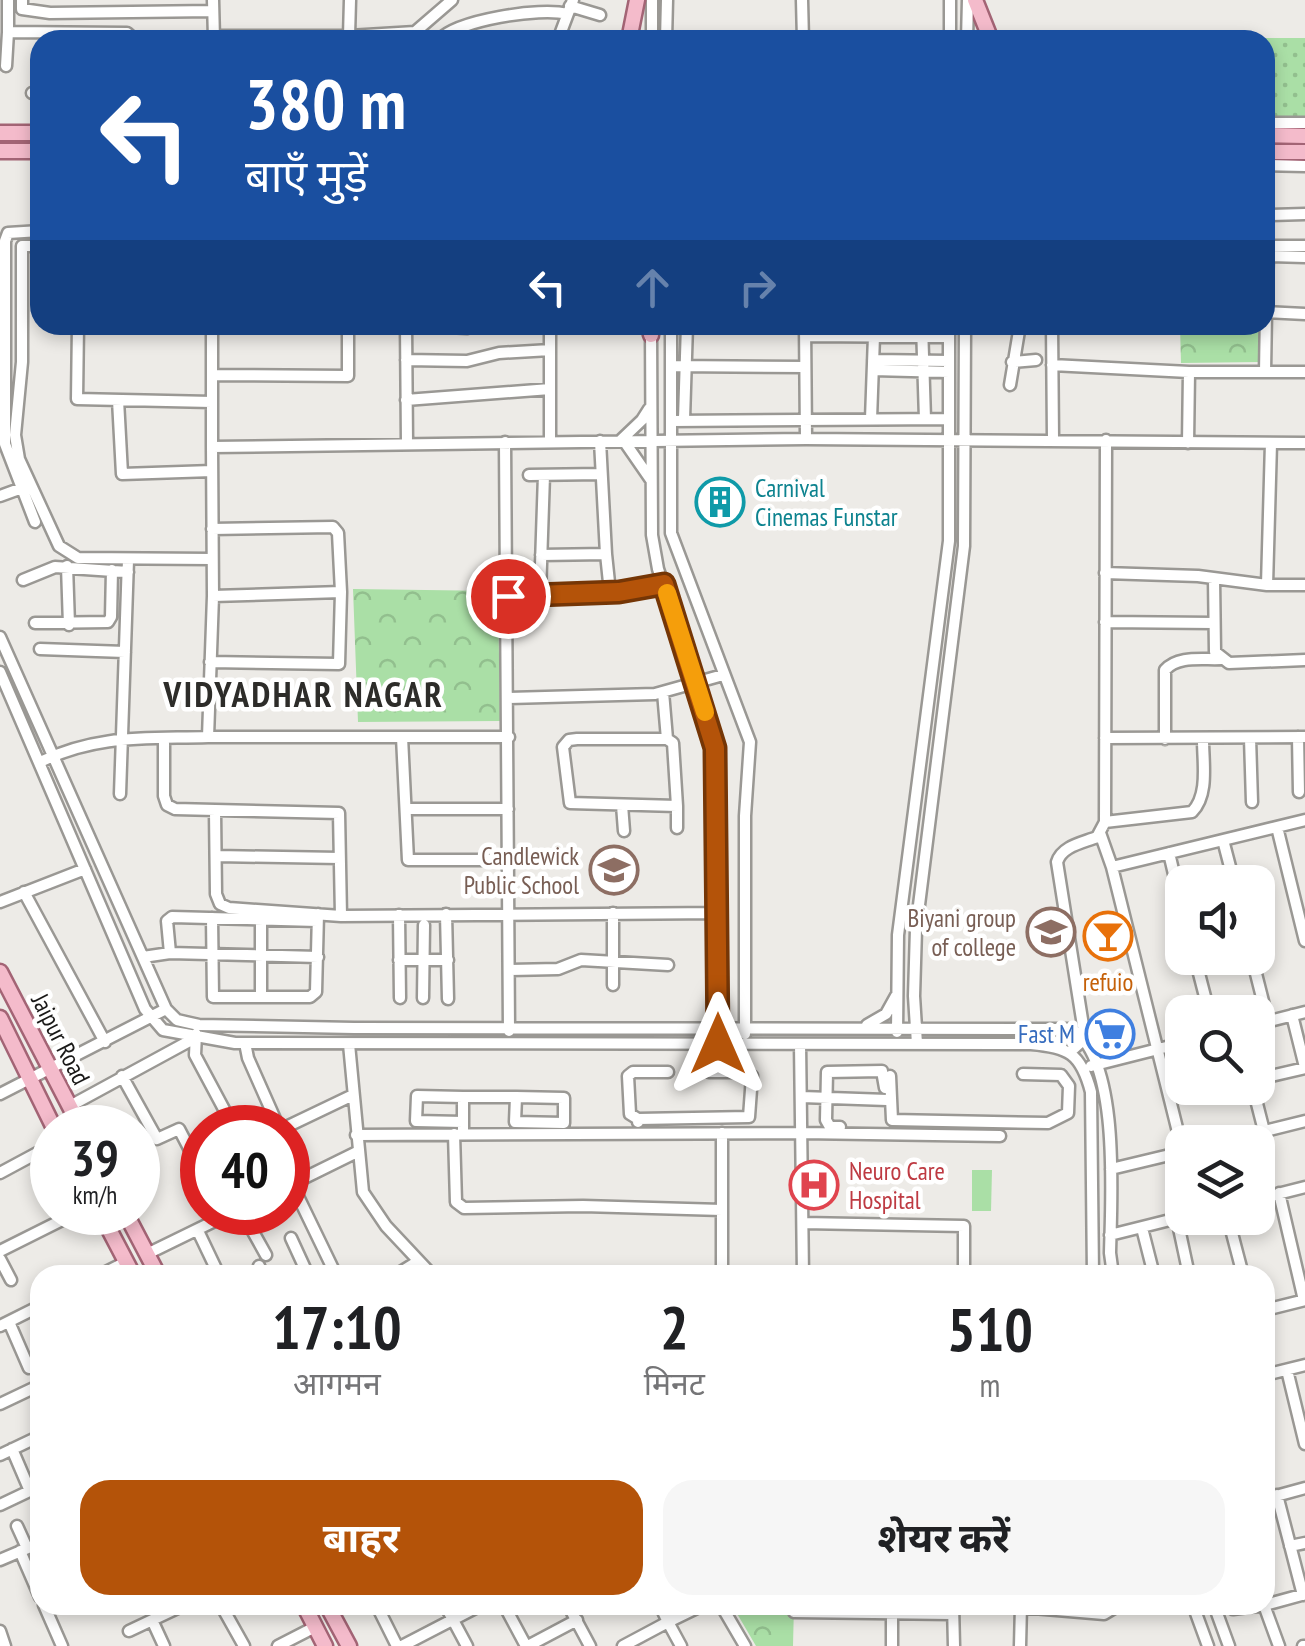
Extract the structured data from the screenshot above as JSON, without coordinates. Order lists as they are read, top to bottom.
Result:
{
  "streets": {
    "main road": ["Jaipur Road"]
  },
  "districts": ["VIDYADHAR NAGAR"],
  "places": {
    "building": ["Carnival Cinemas Funstar"],
    "school or university": ["Candlewick Public School", "Biyani group of college"],
    "bar": ["refuio"],
    "supermarket": ["Fast M"],
    "hospital": ["Neuro Care Hospital"]
  },
  "page": {
    "turn": ["380 m", "बाएँ मुड़ें"],
    "speed": "39 km/h",
    "limit": "40",
    "eta": [
      "17:10",
      "आगमन",
      "2",
      "मिनट",
      "510",
      "m"
    ],
    "buttons": ["बाहर", "शेयर करें"]
  }
}
